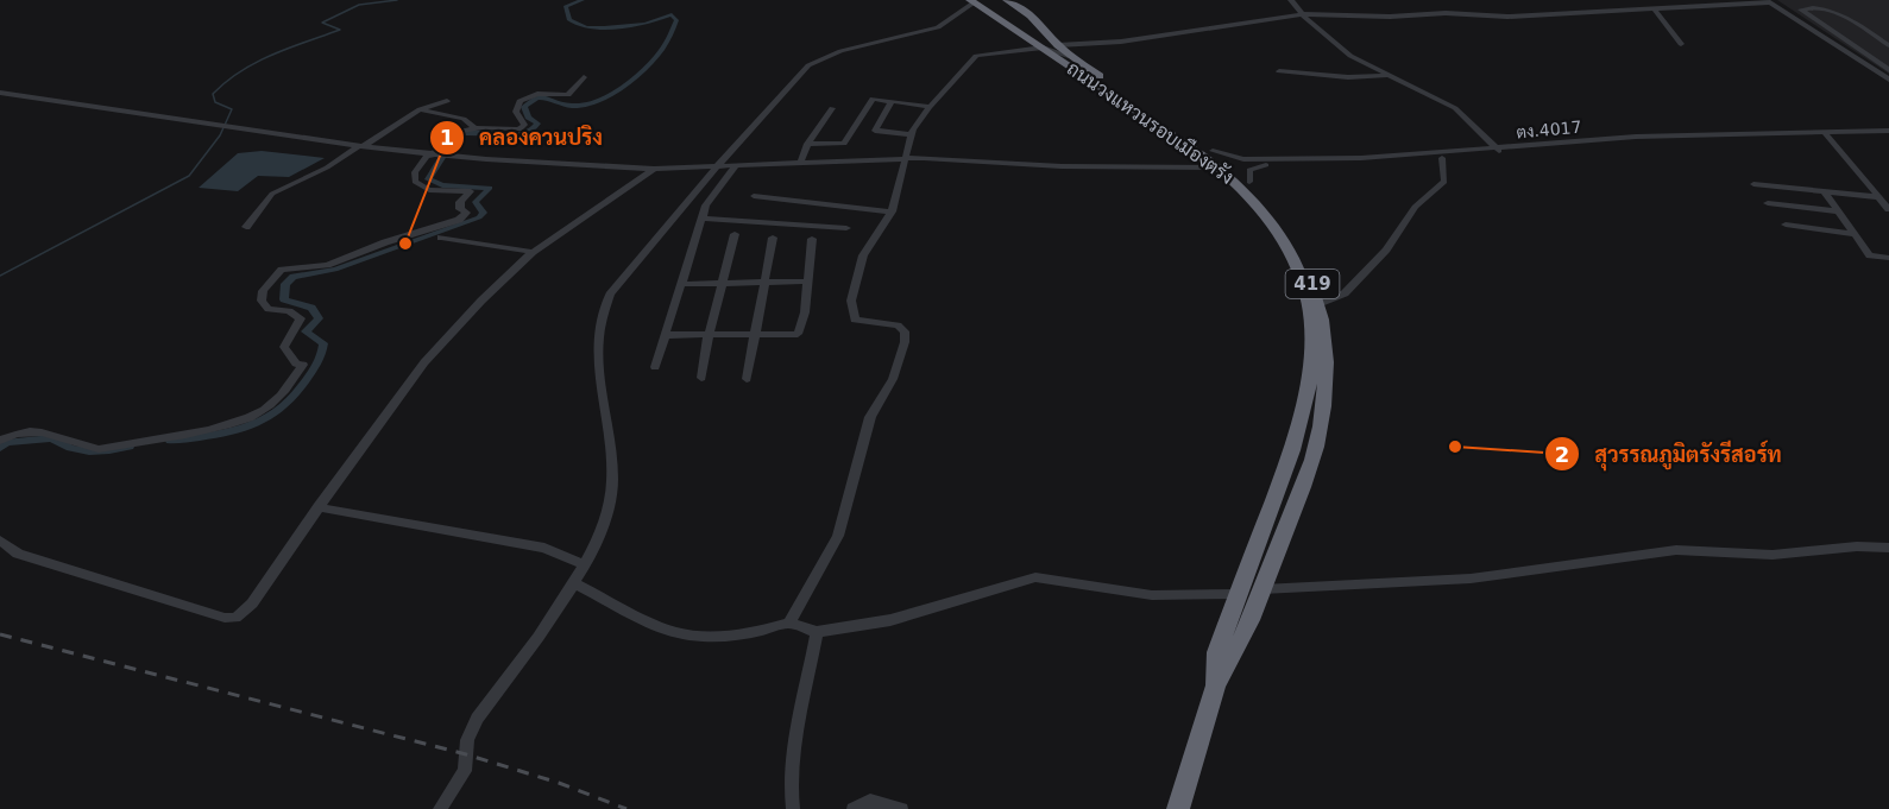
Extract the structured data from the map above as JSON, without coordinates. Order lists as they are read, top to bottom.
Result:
{
  "streets": {
    "highway": ["ถนนวงแหวนรอบเมืองตรัง", "419"],
    "street": ["ตง.4017"]
  },
  "crossings": [
    ["ถนนวงแหวนรอบเมืองตรัง", "ตง.4017"]
  ],
  "places": ["คลองควนปริง", "สุวรรณภูมิตรังรีสอร์ท"]
}
